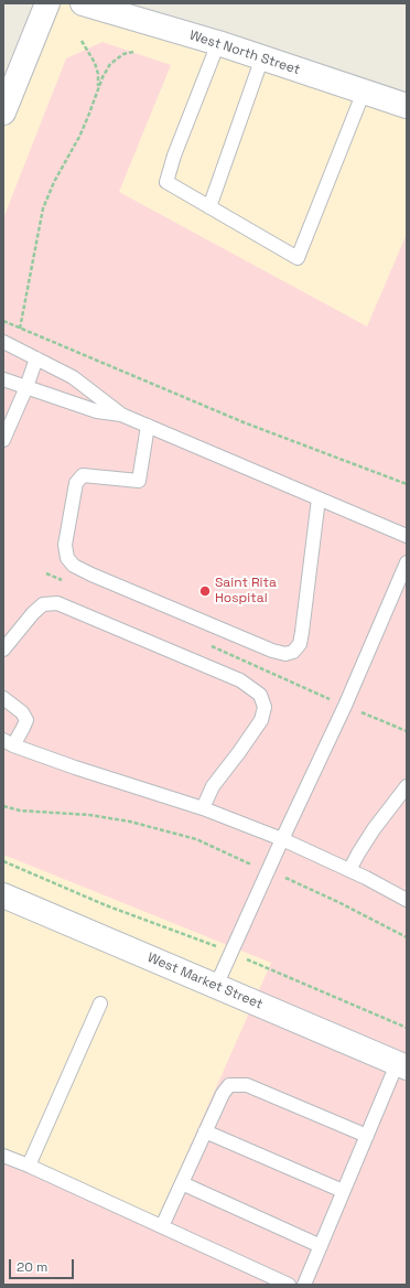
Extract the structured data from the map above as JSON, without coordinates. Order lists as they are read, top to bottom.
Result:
{
  "streets": {
    "street": ["West North Street", "West Market Street"]
  },
  "places": ["Saint Rita Hospital"],
  "scale_bar": "20 m"
}
